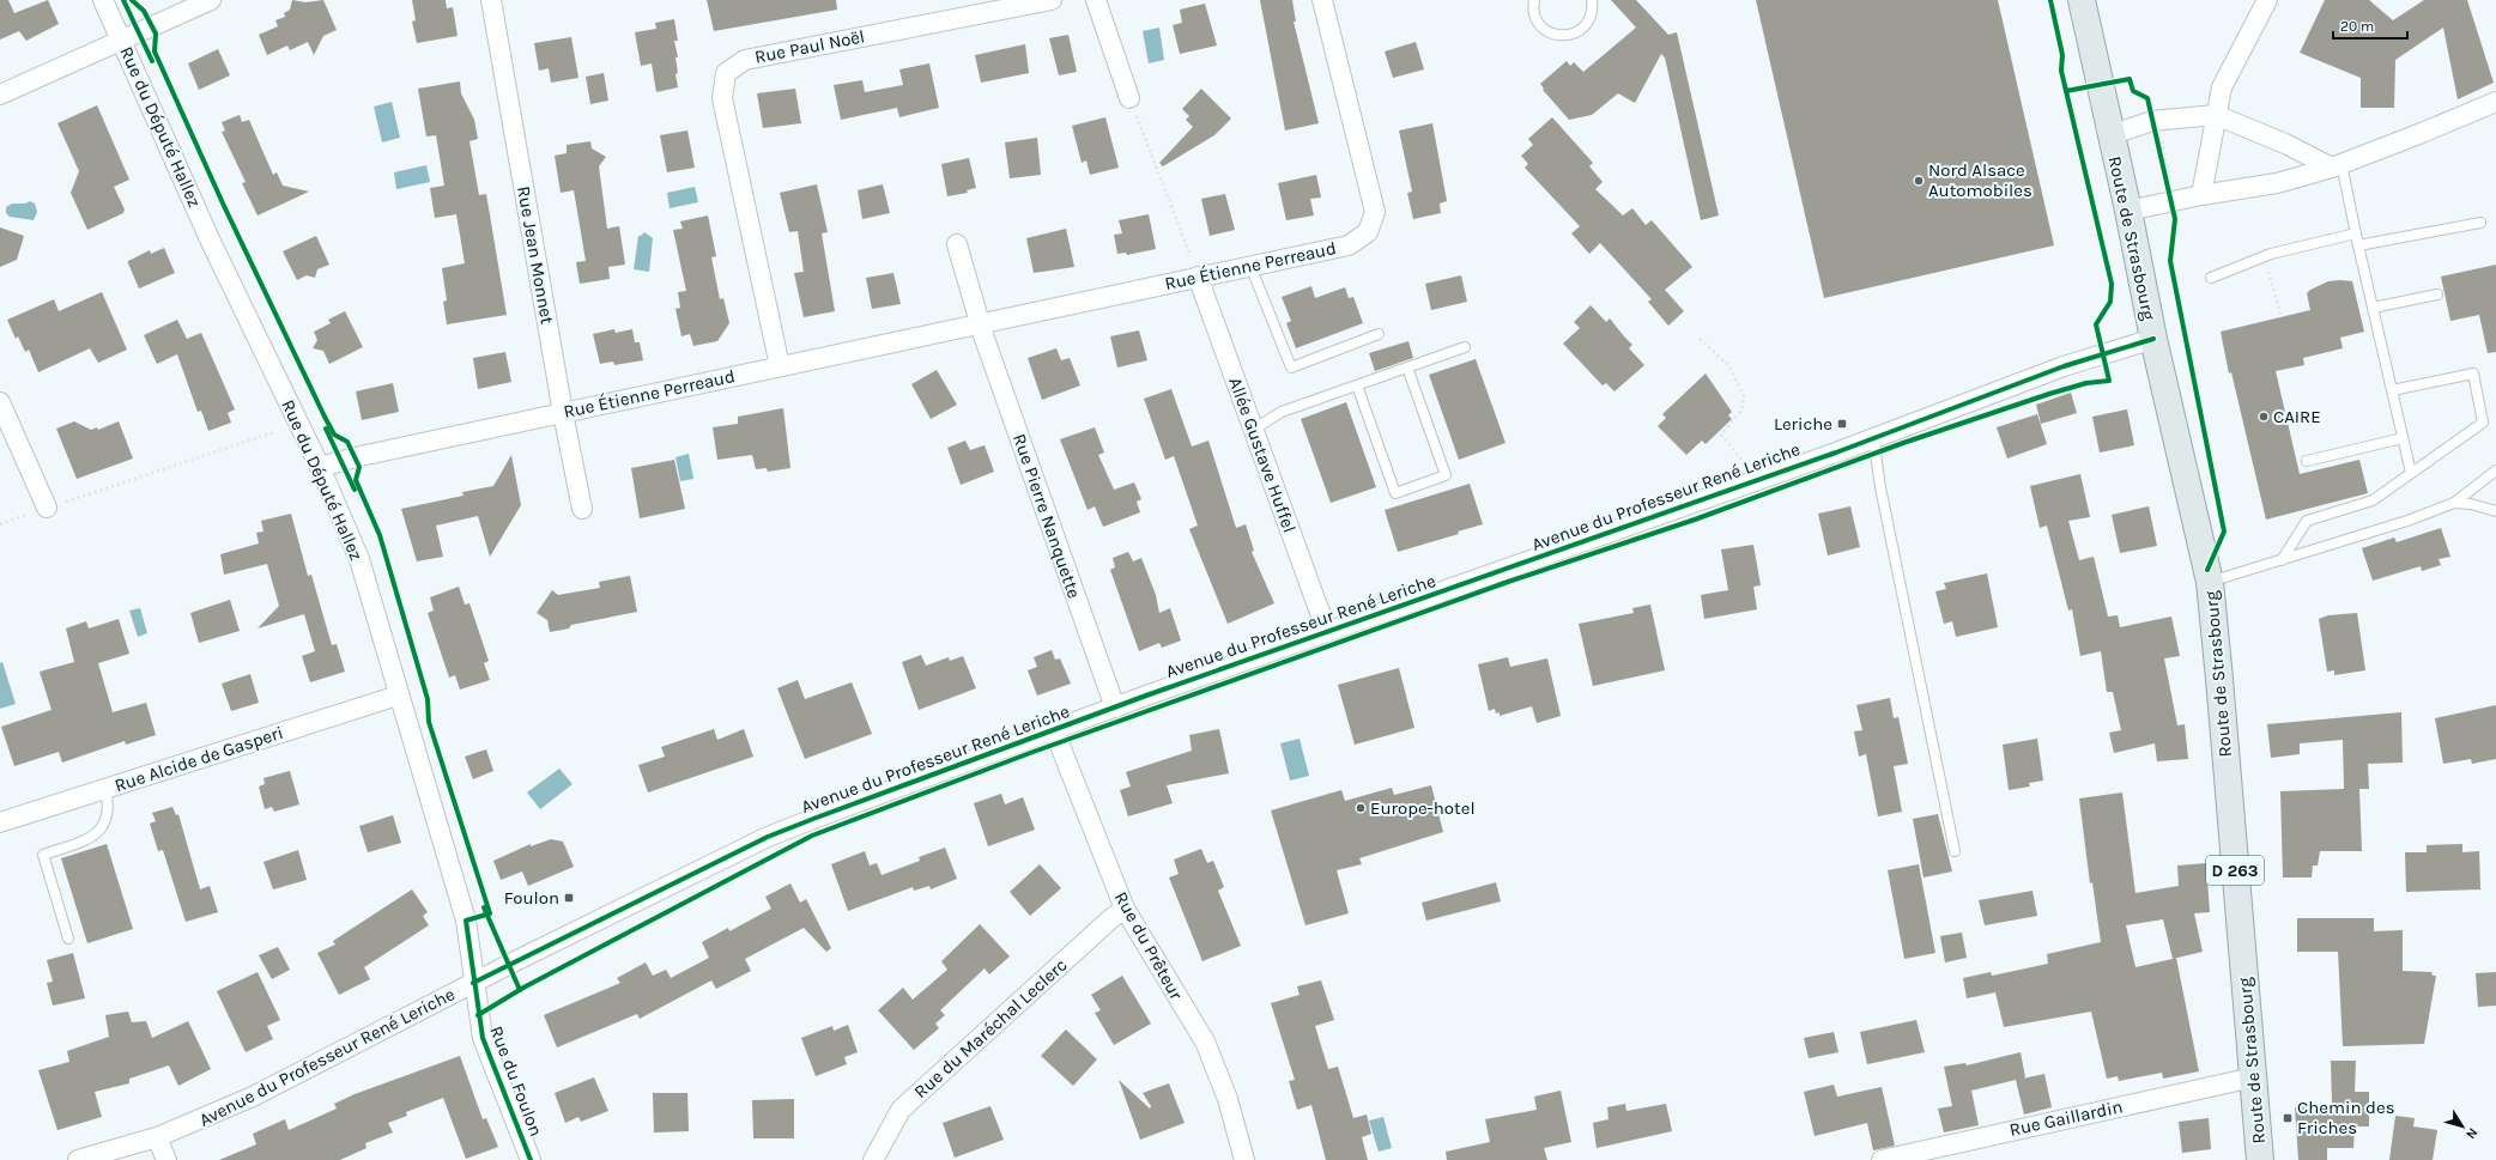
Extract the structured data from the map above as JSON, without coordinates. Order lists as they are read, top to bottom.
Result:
{
  "streets": {
    "main road": ["Route de Strasbourg", "D 263"],
    "street": [
      "Rue Paul Noël",
      "Rue du Député Hallez",
      "Rue Jean Monnet",
      "Rue Étienne Perreaud",
      "Allée Gustave Huffel",
      "Avenue du Professeur René Leriche",
      "Rue Pierre Nanquette",
      "Rue Alcide de Gasperi",
      "Rue du Prêteur",
      "Rue du Maréchal Leclerc",
      "Rue du Foulon",
      "Rue Gaillardin"
    ]
  },
  "crossings": [
    ["Rue Paul Noël", "Rue Étienne Perreaud"],
    ["Rue du Député Hallez", "Rue Étienne Perreaud"],
    ["Rue du Député Hallez", "Avenue du Professeur René Leriche"],
    ["Rue du Député Hallez", "Rue Alcide de Gasperi"],
    ["Rue du Député Hallez", "Rue du Foulon"],
    ["Route de Strasbourg", "Avenue du Professeur René Leriche"],
    ["Route de Strasbourg", "Rue Gaillardin"],
    ["Rue Jean Monnet", "Rue Étienne Perreaud"],
    ["Rue Étienne Perreaud", "Allée Gustave Huffel"],
    ["Rue Étienne Perreaud", "Rue Pierre Nanquette"],
    ["Allée Gustave Huffel", "Avenue du Professeur René Leriche"],
    ["Avenue du Professeur René Leriche", "Rue Pierre Nanquette"],
    ["Avenue du Professeur René Leriche", "Rue du Prêteur"],
    ["Avenue du Professeur René Leriche", "Rue du Foulon"],
    ["Rue du Prêteur", "Rue du Maréchal Leclerc"]
  ],
  "places": {
    "other": ["Nord Alsace Automobiles", "CAIRE", "Europe-hotel"],
    "transit": ["Leriche", "Foulon", "Chemin des Friches"]
  },
  "scale_bar": "20 m",
  "north": "bottom right"
}
